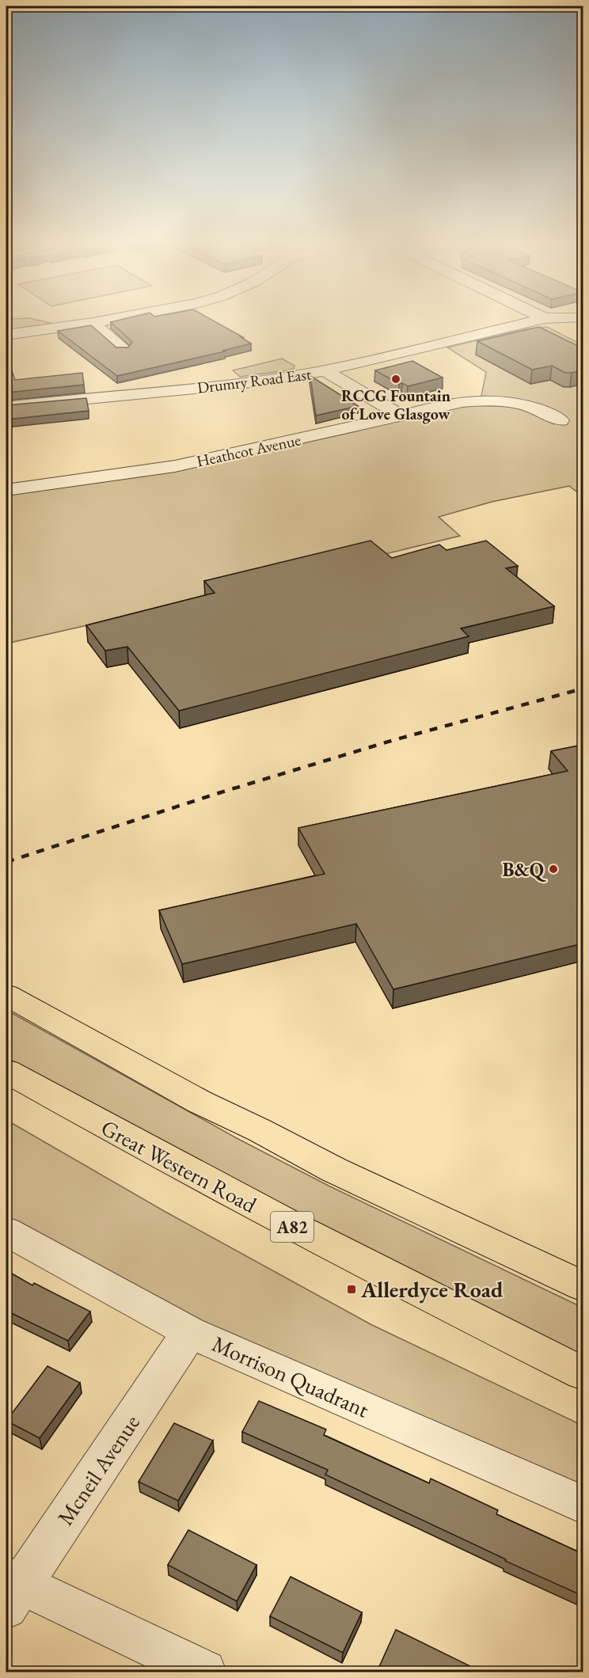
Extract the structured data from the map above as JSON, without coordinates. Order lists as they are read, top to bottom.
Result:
{
  "streets": {
    "main road": ["Great Western Road", "A82"],
    "street": [
      "Drumry Road East",
      "Heathcot Avenue",
      "Morrison Quadrant",
      "Mcneil Avenue"
    ]
  },
  "crossings": [
    ["Morrison Quadrant", "Mcneil Avenue"]
  ],
  "places": {
    "other": ["RCCG Fountain of Love Glasgow", "B&Q"],
    "transit": ["Allerdyce Road"]
  }
}
